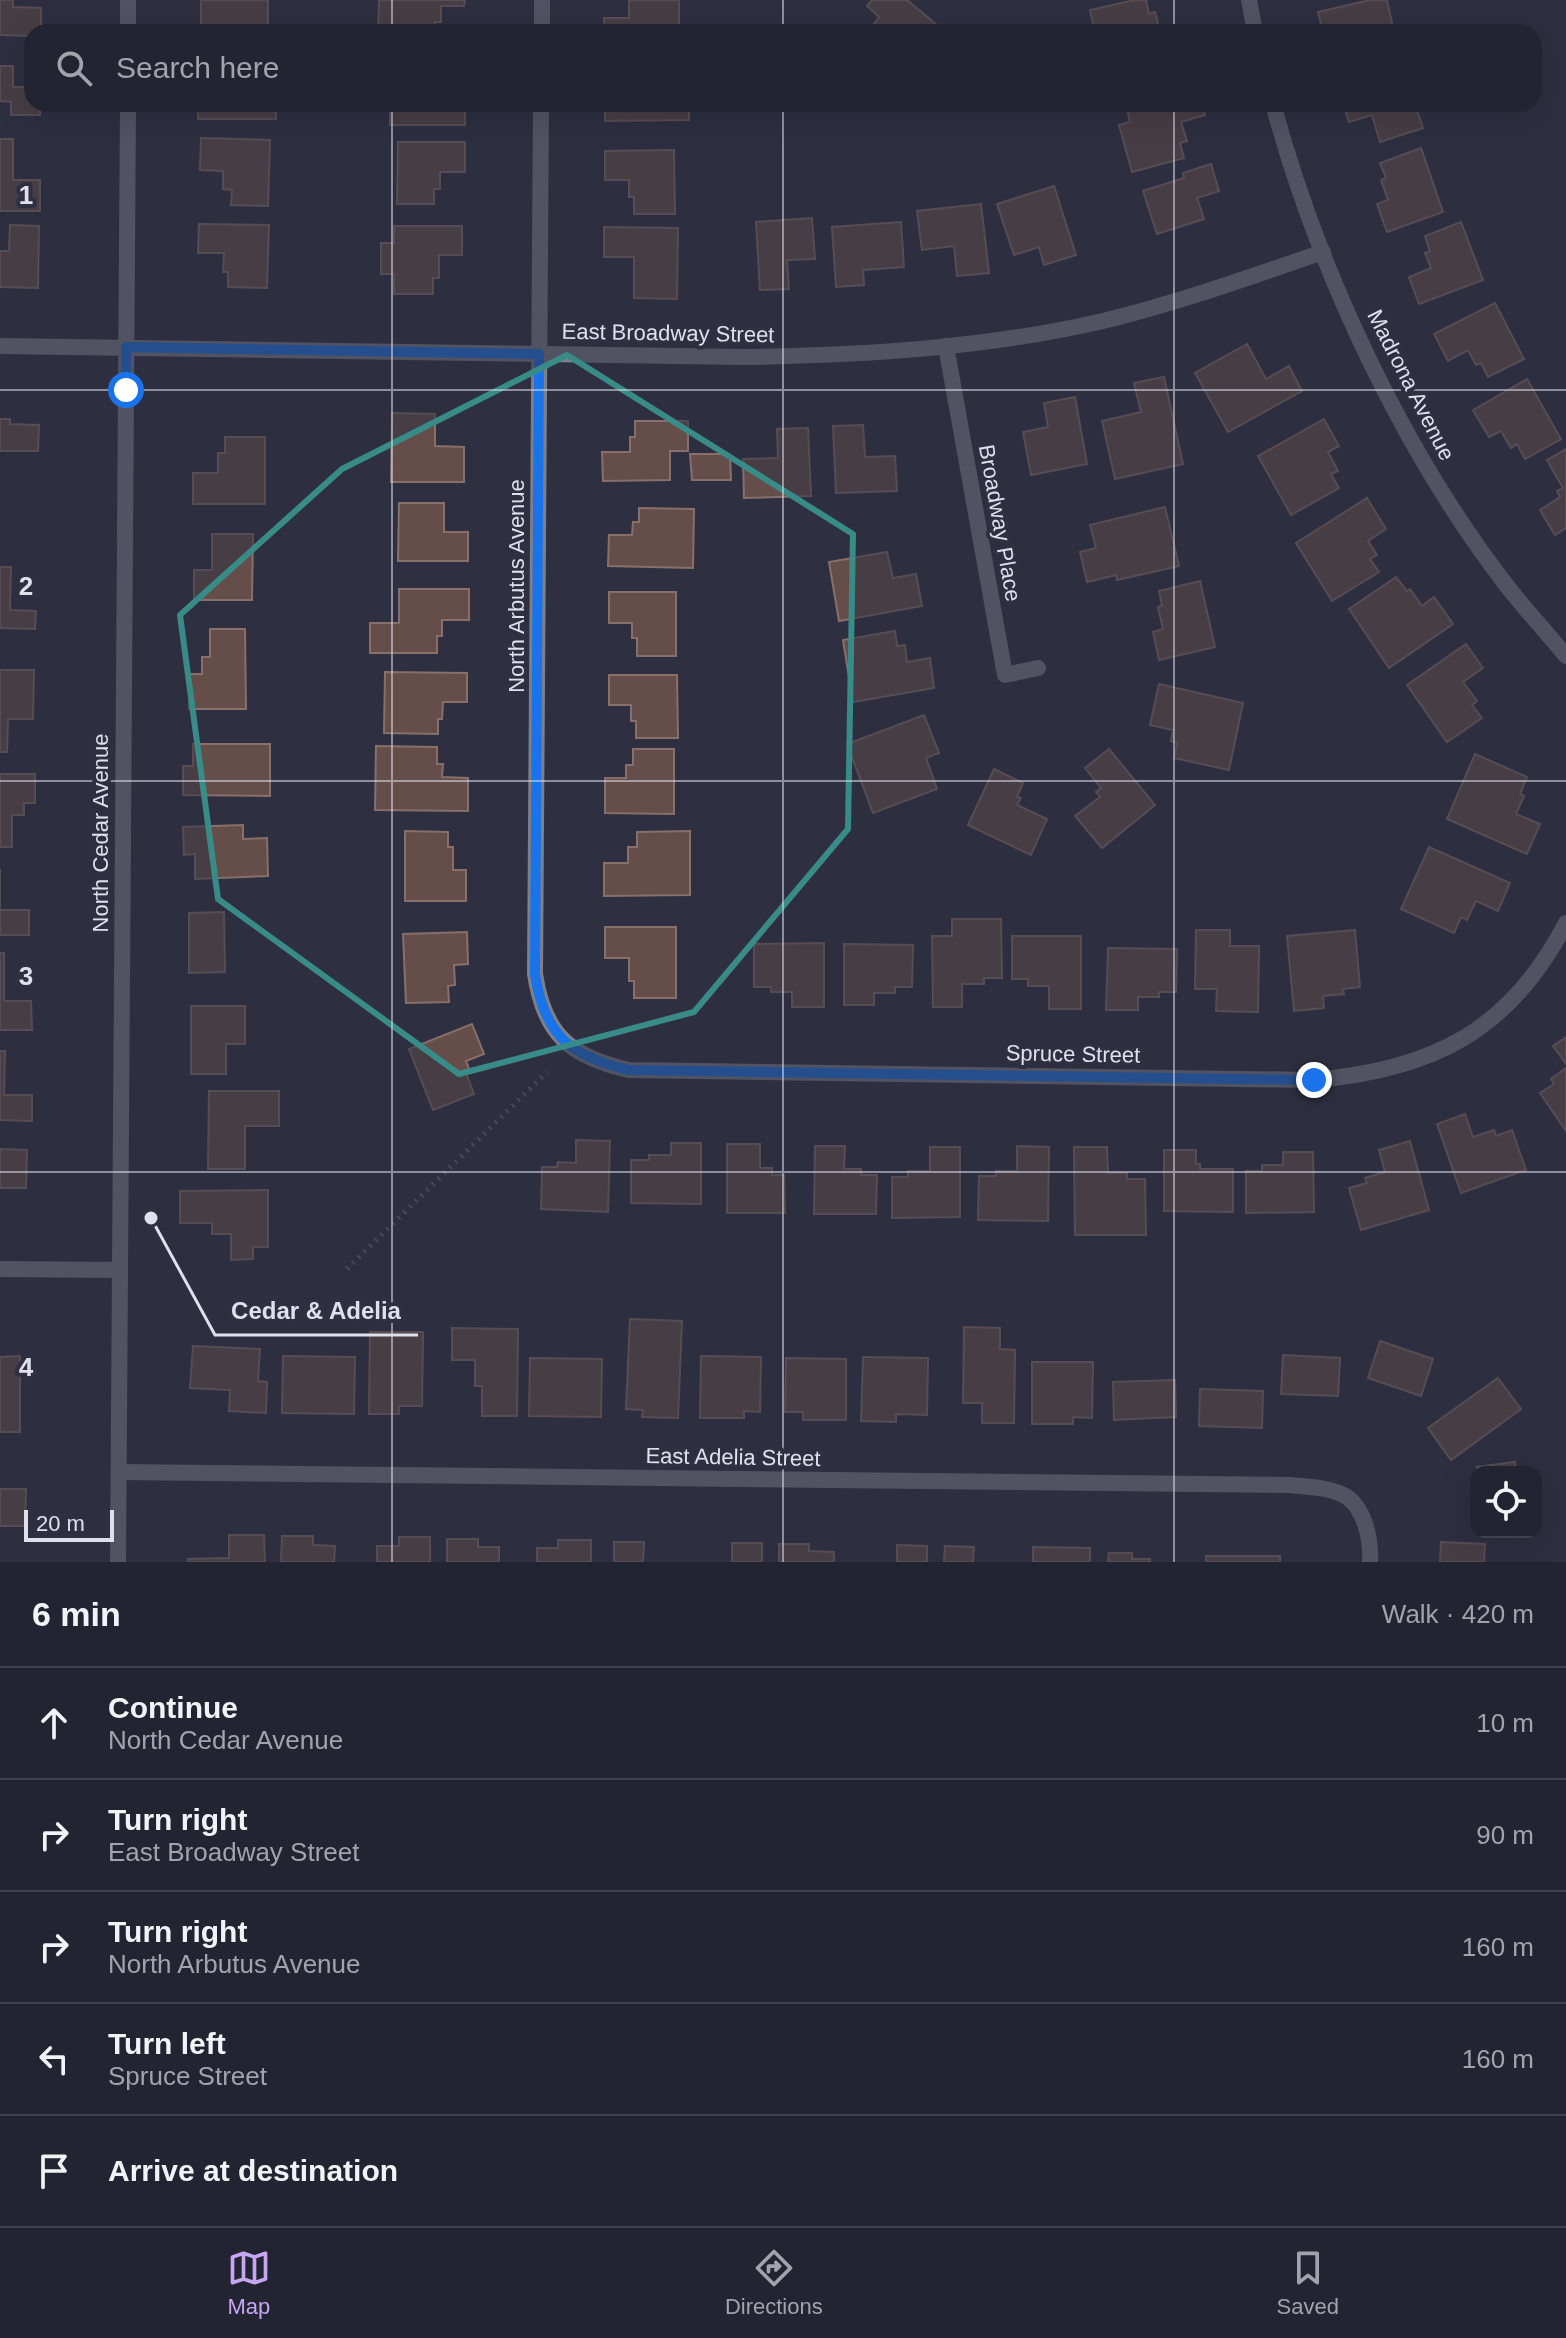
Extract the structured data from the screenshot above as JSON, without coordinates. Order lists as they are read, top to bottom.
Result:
{
  "streets": {
    "street": [
      "East Broadway Street",
      "Madrona Avenue",
      "Broadway Place",
      "North Arbutus Avenue",
      "North Cedar Avenue",
      "Spruce Street",
      "East Adelia Street"
    ]
  },
  "crossings": [
    ["East Broadway Street", "Madrona Avenue"],
    ["East Broadway Street", "Broadway Place"],
    ["East Broadway Street", "North Arbutus Avenue"],
    ["East Broadway Street", "North Cedar Avenue"],
    ["North Arbutus Avenue", "Spruce Street"],
    ["North Cedar Avenue", "East Adelia Street"]
  ],
  "places": ["Cedar & Adelia"],
  "scale_bar": "20 m",
  "page": {
    "search": "Search here",
    "scale": "20 m",
    "heading": ["6 min", "Walk · 420 m"],
    "list": [
      ["Continue", "North Cedar Avenue", "10 m"],
      ["Turn right", "East Broadway Street", "90 m"],
      ["Turn right", "North Arbutus Avenue", "160 m"],
      ["Turn left", "Spruce Street", "160 m"],
      "Arrive at destination"
    ],
    "nav": ["Map", "Directions", "Saved"]
  },
  "grid": {
    "rows": [
      "1",
      "2",
      "3",
      "4"
    ]
  }
}
